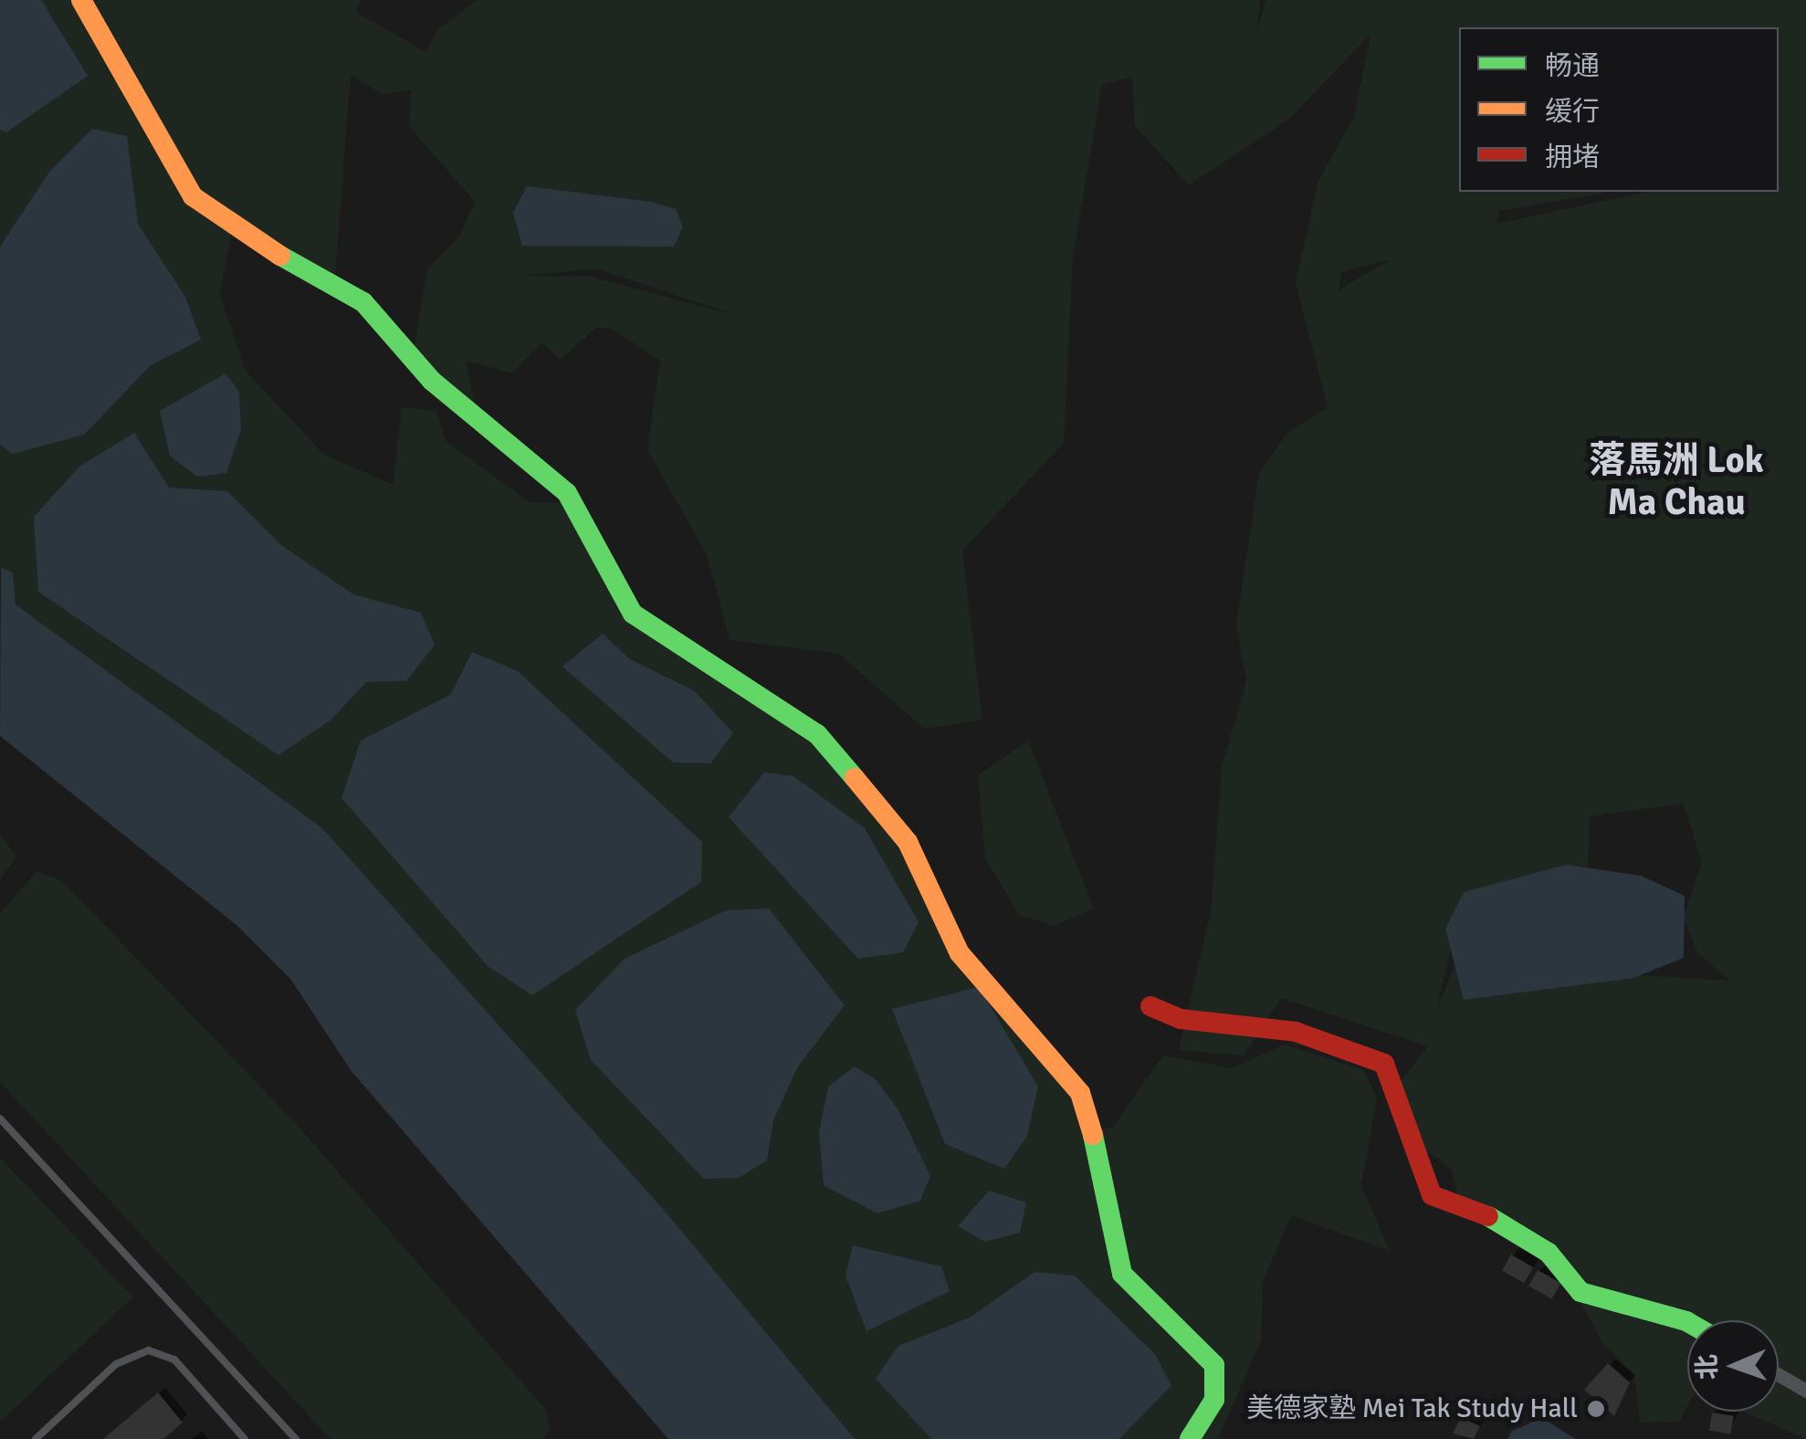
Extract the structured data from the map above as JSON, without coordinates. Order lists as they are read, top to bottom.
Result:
{
  "districts": ["落馬洲 Lok Ma Chau"],
  "places": ["美德家塾 Mei Tak Study Hall"],
  "legend": ["畅通", "缓行", "拥堵"],
  "north": "left"
}
